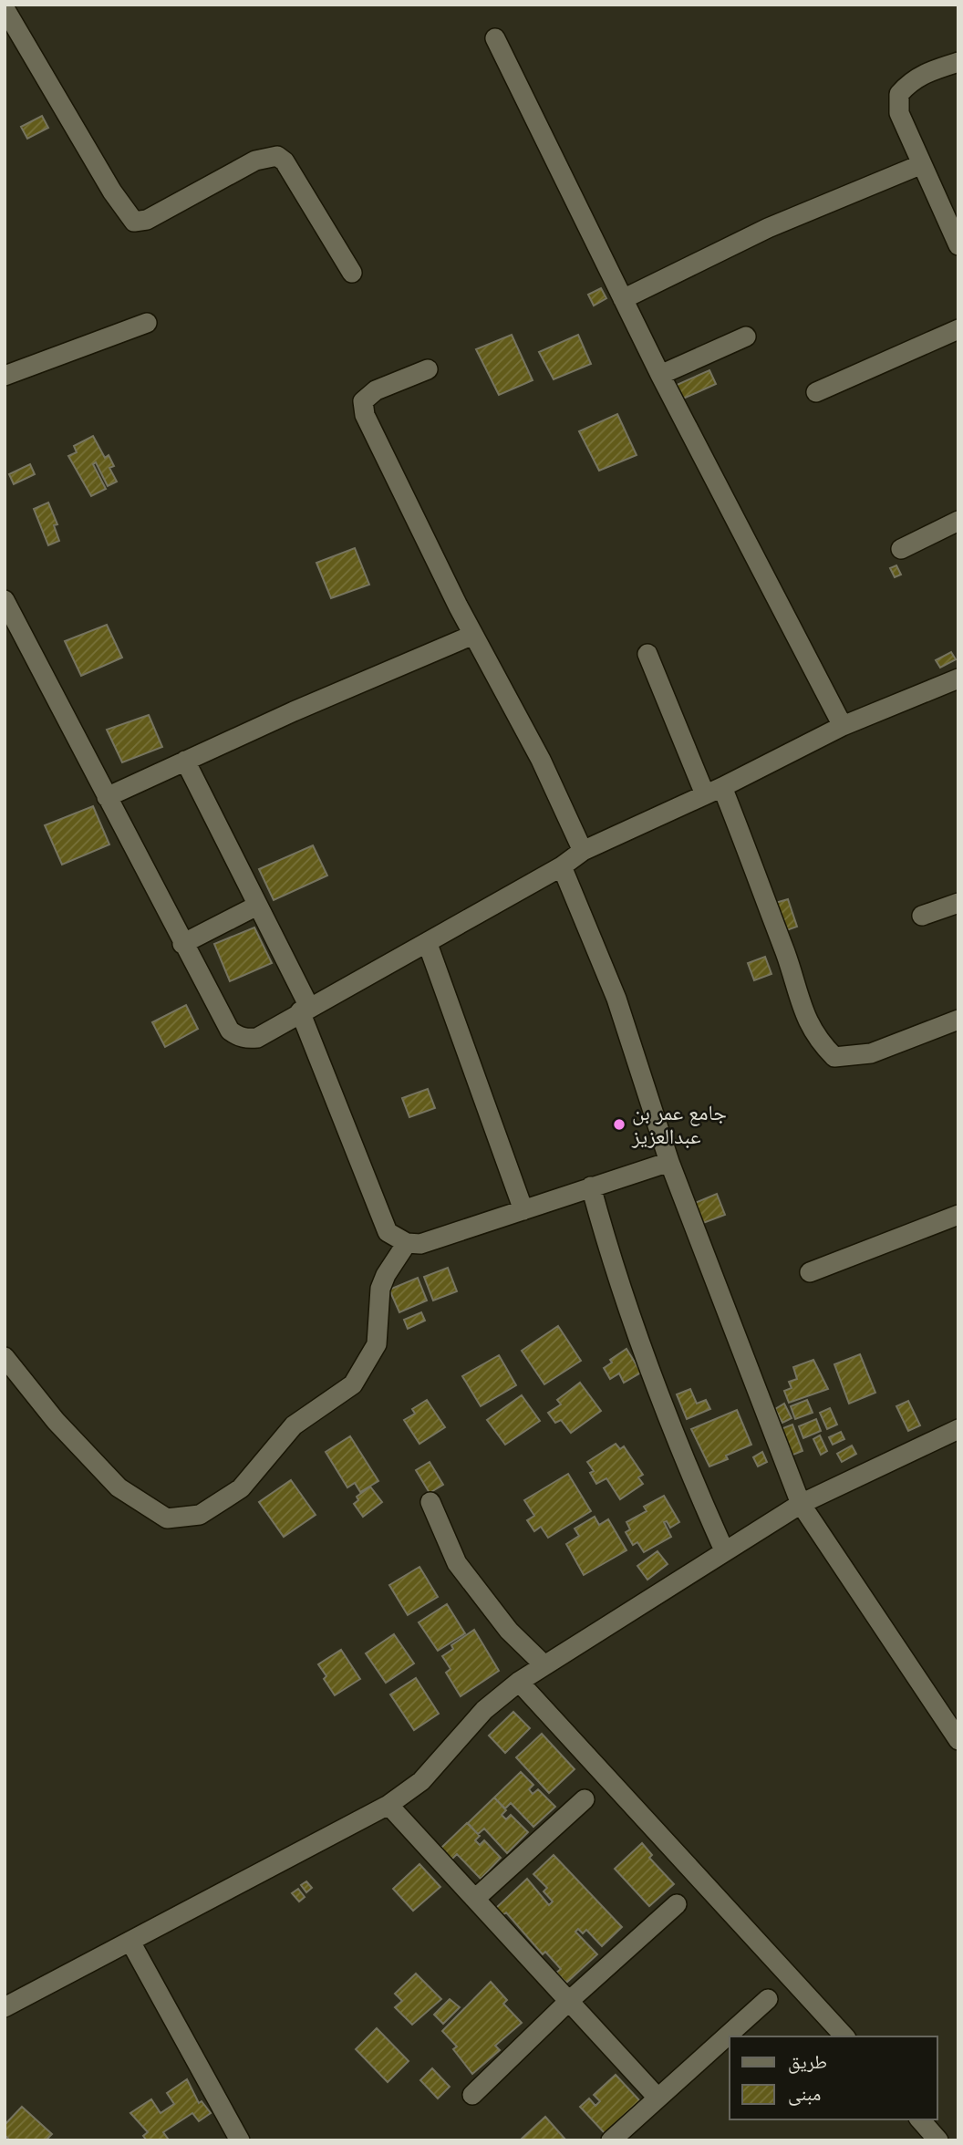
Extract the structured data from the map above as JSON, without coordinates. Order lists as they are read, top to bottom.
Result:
{
  "places": ["جامع عمر بن عبدالعزيز"],
  "legend": ["طريق", "مبنى"]
}
